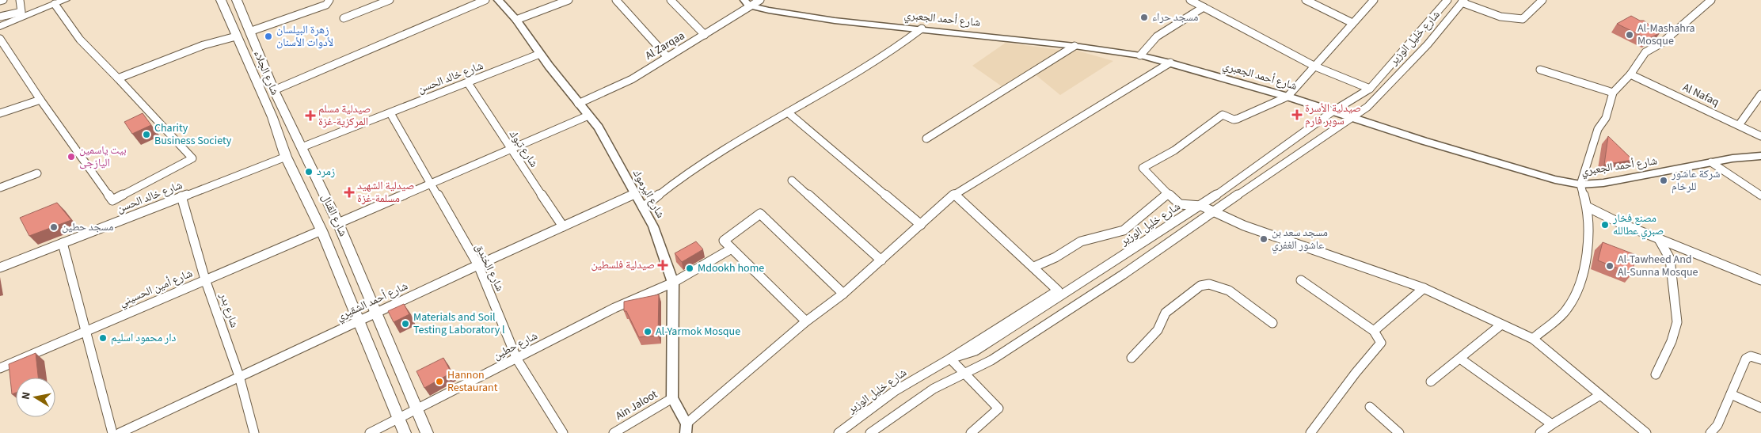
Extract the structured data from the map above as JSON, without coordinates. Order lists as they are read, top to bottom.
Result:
{
  "streets": {
    "main road": ["شارع الجلاء", "شارع القنال"],
    "street": [
      "شارع أحمد الجعبري",
      "شارع خليل الوزير",
      "Al Zarqaa",
      "شارع خالد الحسن",
      "Al Nafaq",
      "شارع تبوك",
      "شارع اليرموك",
      "شارع الخندق",
      "شارع أمين الحسيني",
      "شارع أحمد الشقيري",
      "شارع بدر",
      "شارع حطين",
      "Ain Jaloot"
    ]
  },
  "crossings": [
    ["شارع أحمد الجعبري", "شارع خليل الوزير"],
    ["شارع أحمد الجعبري", "Al Zarqaa"],
    ["Al Zarqaa", "شارع اليرموك"],
    ["شارع الجلاء", "شارع خالد الحسن"],
    ["شارع الجلاء", "شارع القنال"],
    ["شارع خالد الحسن", "شارع تبوك"],
    ["شارع خالد الحسن", "شارع اليرموك"],
    ["شارع خالد الحسن", "شارع القنال"],
    ["شارع خالد الحسن", "شارع الخندق"],
    ["شارع خالد الحسن", "شارع بدر"],
    ["شارع تبوك", "شارع أحمد الشقيري"],
    ["شارع اليرموك", "شارع أحمد الشقيري"],
    ["شارع اليرموك", "شارع حطين"],
    ["شارع اليرموك", "Ain Jaloot"],
    ["شارع القنال", "شارع أمين الحسيني"],
    ["شارع القنال", "شارع أحمد الشقيري"],
    ["شارع القنال", "شارع حطين"],
    ["شارع الخندق", "شارع أحمد الشقيري"],
    ["شارع الخندق", "شارع حطين"],
    ["شارع أمين الحسيني", "شارع بدر"],
    ["شارع أحمد الشقيري", "شارع بدر"]
  ],
  "places": {
    "other": [
      "مسجد حراء",
      "Al-Mashahra Mosque",
      "زهرة البيلسان لأدوات الأسنان",
      "Charity Business Society",
      "بيت ياسمين اليازجى",
      "زمرد",
      "شركة عاشور للرخام",
      "مصنع فخار صبري عطالله",
      "مسجد حطين",
      "مسجد سعد بن عاشور الغفري",
      "Al-Tawheed And Al-Sunna Mosque",
      "Mdookh home",
      "Materials and Soil Testing Laboratory l",
      "Al-Yarmok Mosque",
      "دار محمود اسليم",
      "Hannon Restaurant"
    ],
    "health": [
      "صيدلية الأسرة سوبر فارم",
      "صيدلية مسلم المركزية-غزة",
      "صيدلية الشهيد مسلمة-غزة",
      "صيدلية فلسطين"
    ]
  },
  "north": "left"
}
